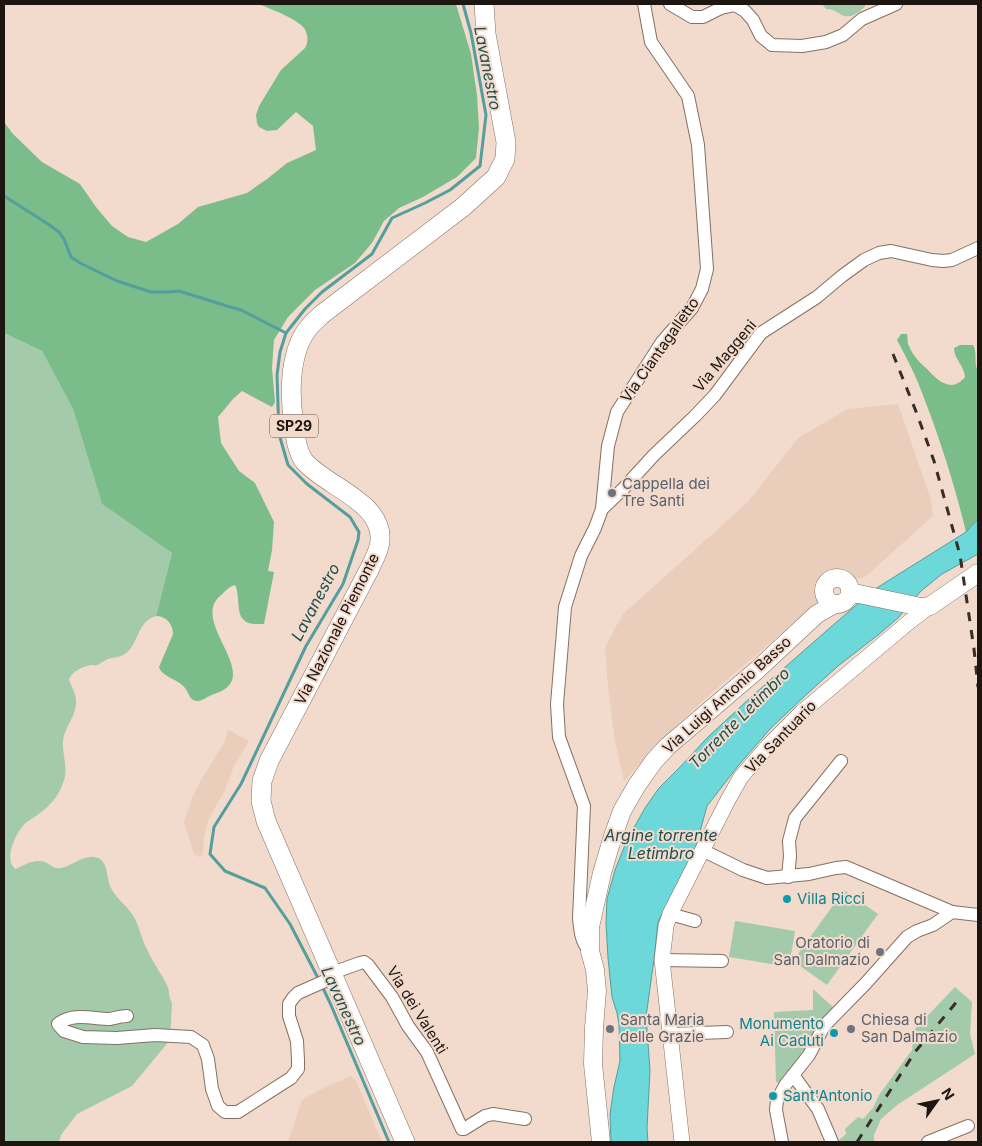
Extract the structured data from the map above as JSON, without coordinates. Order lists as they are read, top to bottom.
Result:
{
  "streets": {
    "main road": [
      "Via Ciantagalletto",
      "SP29",
      "Via Nazionale Piemonte",
      "Via Luigi Antonio Basso",
      "Via Santuario"
    ],
    "street": ["Via Maggeni", "Via dei Valenti"]
  },
  "crossings": [
    ["Via Ciantagalletto", "Via Maggeni"],
    ["Via Ciantagalletto", "Via Luigi Antonio Basso"],
    ["Via Nazionale Piemonte", "Via dei Valenti"]
  ],
  "water": ["Lavanestro", "Torrente Letimbro", "Argine torrente Letimbro"],
  "places": [
    "Cappella dei Tre Santi",
    "Villa Ricci",
    "Oratorio di San Dalmazio",
    "Santa Maria delle Grazie",
    "Chiesa di San Dalmazio",
    "Monumento Ai Caduti",
    "Sant'Antonio"
  ],
  "north": "top right"
}
